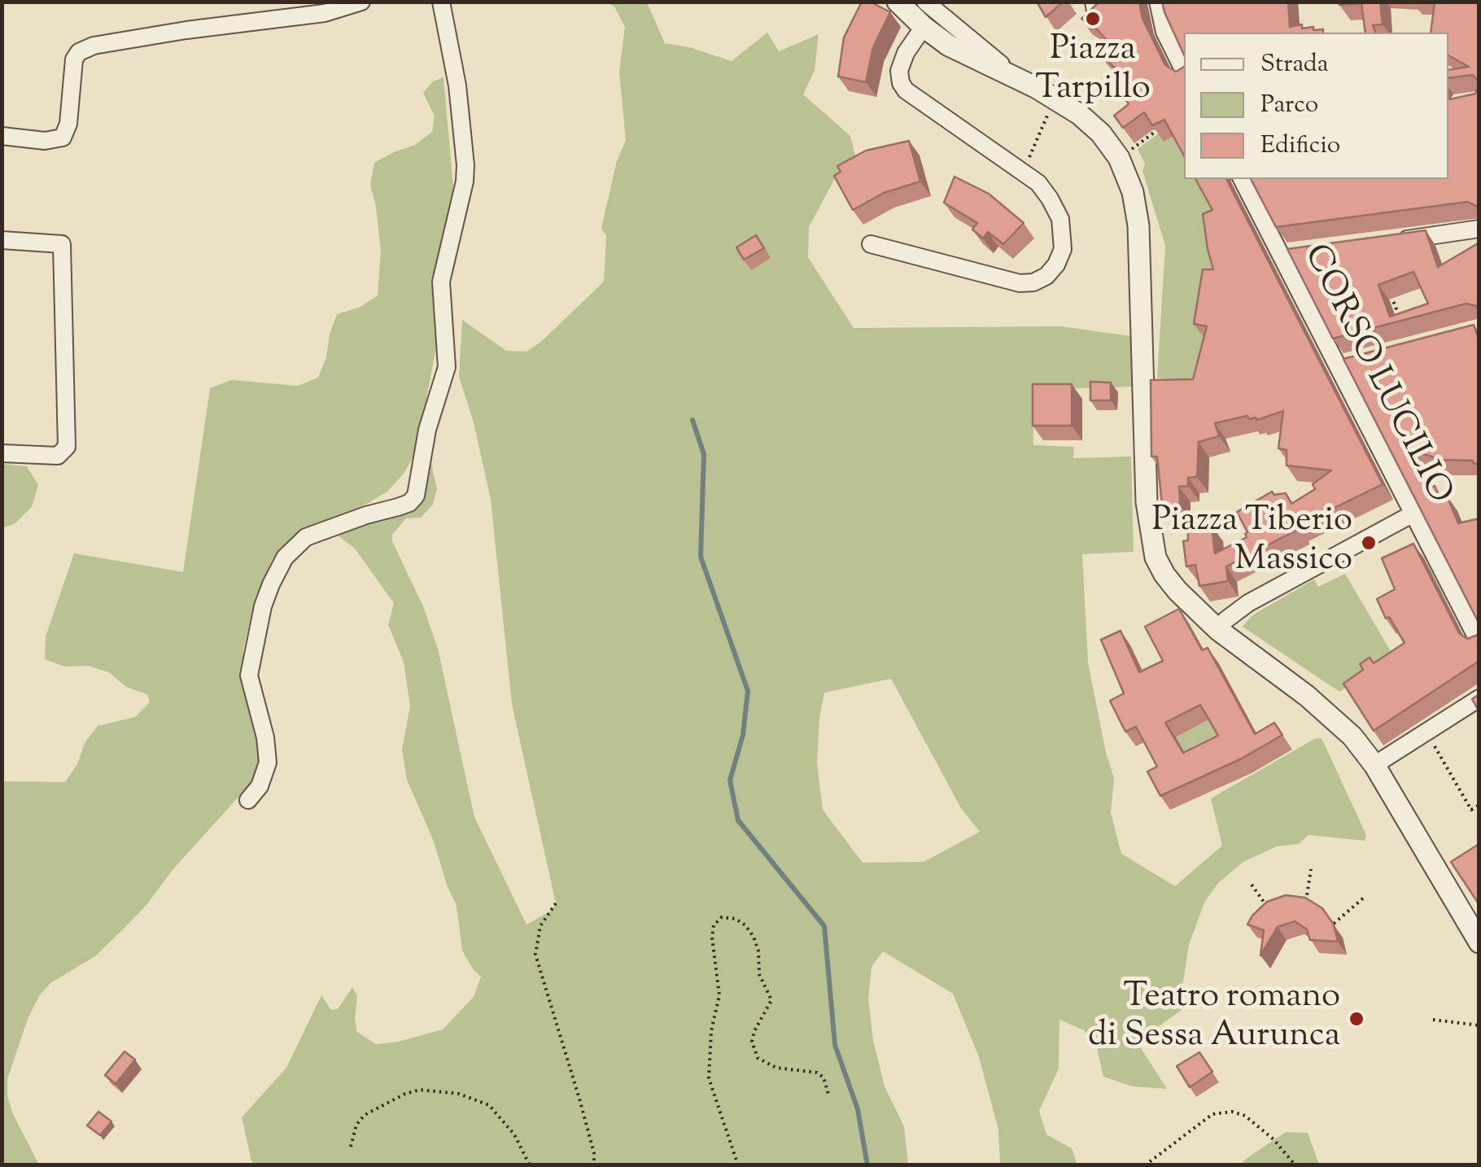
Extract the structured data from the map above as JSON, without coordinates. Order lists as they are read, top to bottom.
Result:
{
  "streets": {
    "street": ["CORSO LUCILIO"]
  },
  "places": ["Piazza Tarpillo", "Piazza Tiberio Massico", "Teatro romano di Sessa Aurunca"],
  "legend": ["Strada", "Parco", "Edificio"]
}
